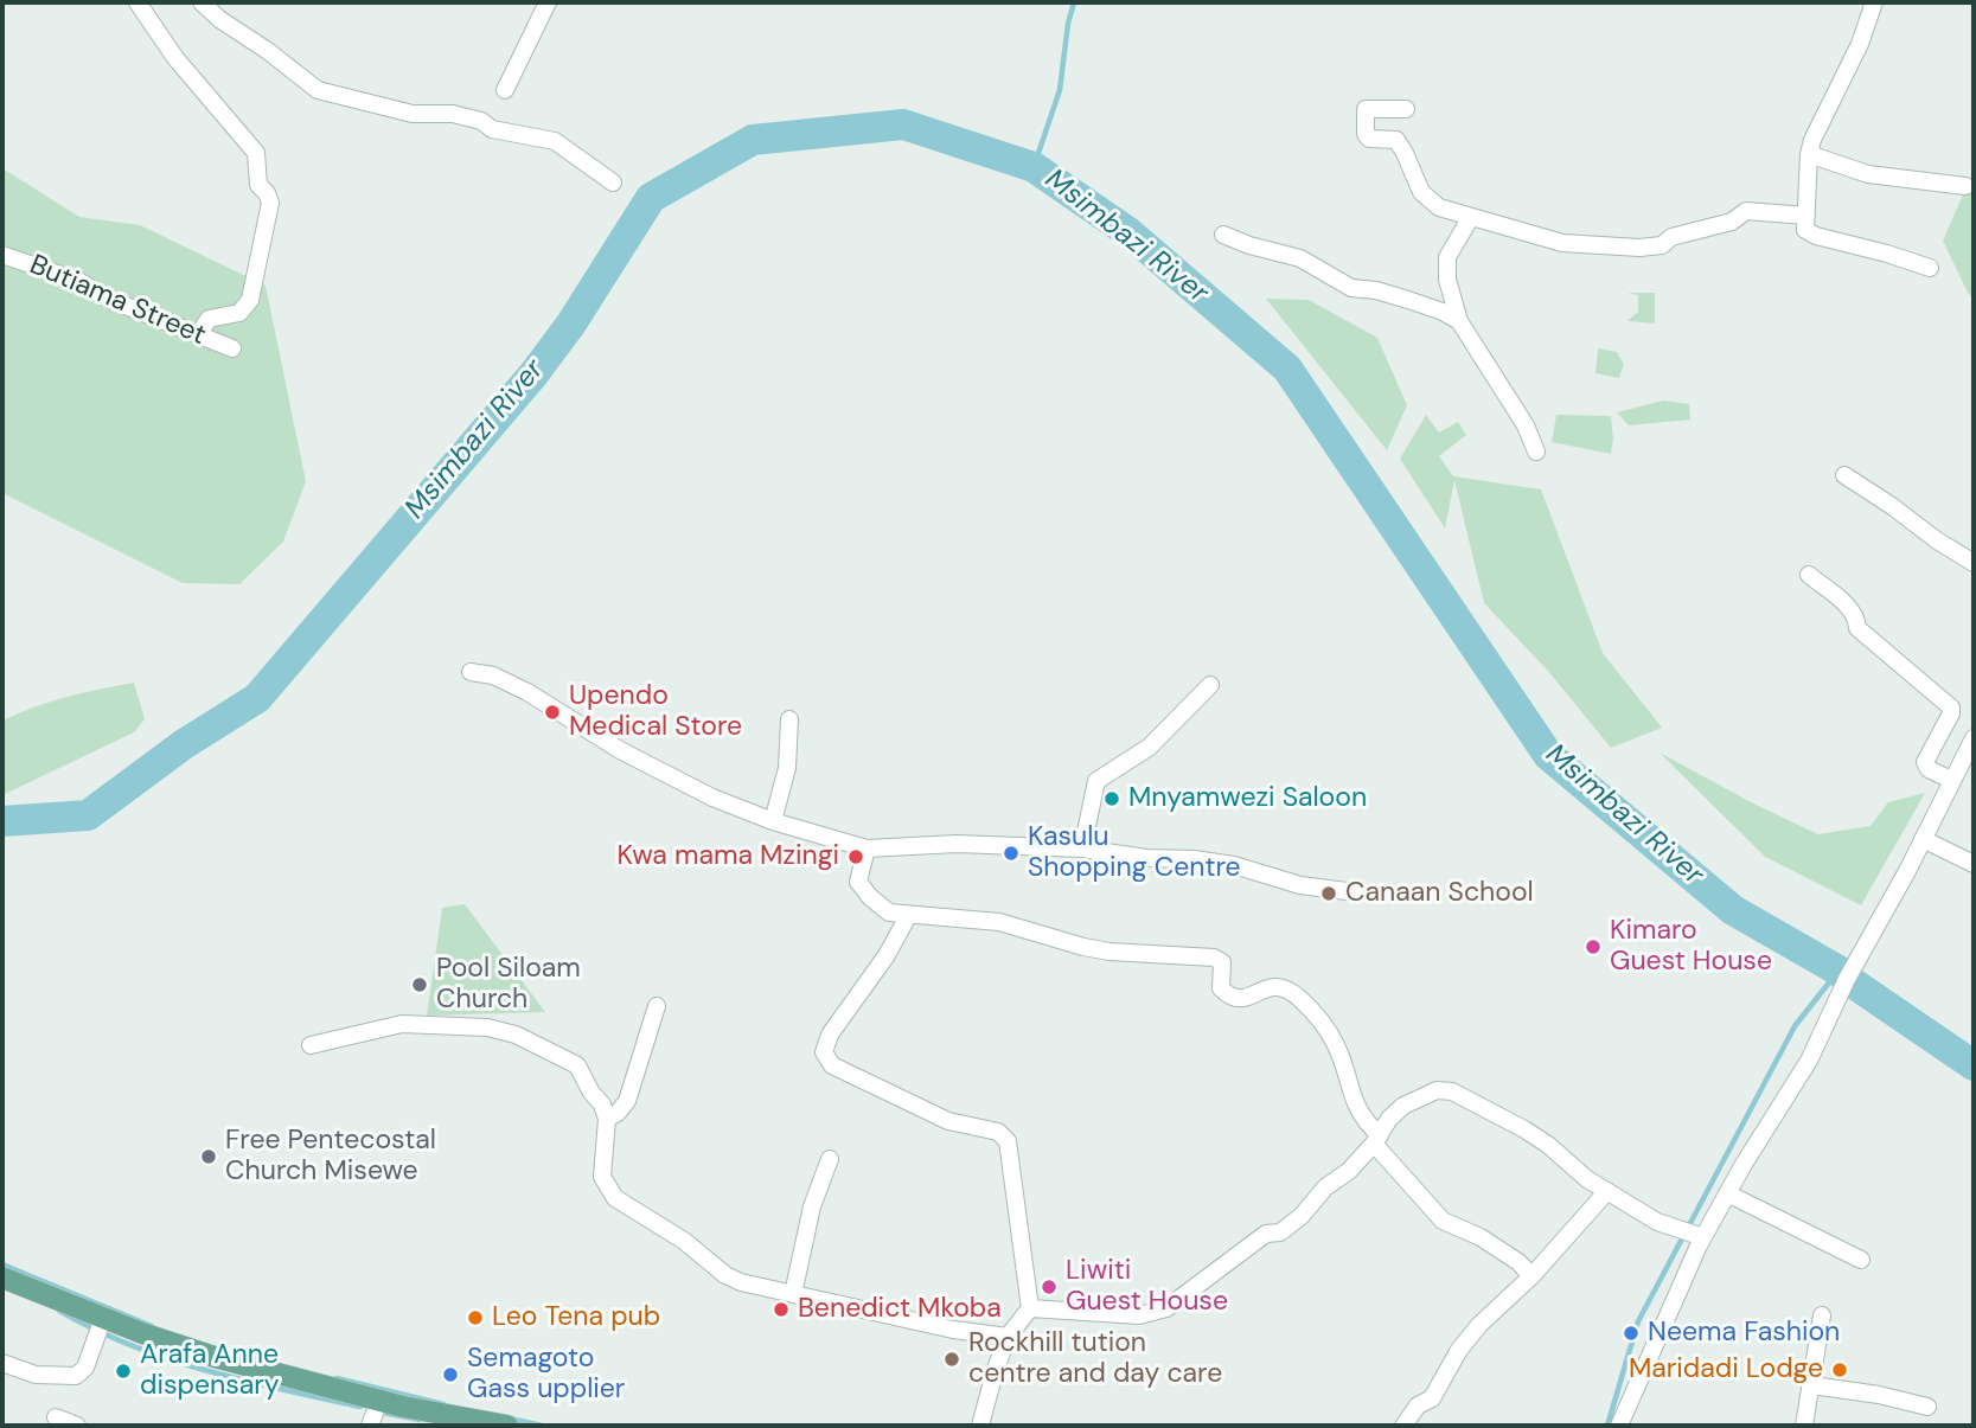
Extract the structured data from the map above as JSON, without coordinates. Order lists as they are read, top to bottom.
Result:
{
  "streets": {
    "street": ["Butiama Street"]
  },
  "water": ["Msimbazi River"],
  "places": [
    "Upendo Medical Store",
    "Mnyamwezi Saloon",
    "Kasulu Shopping Centre",
    "Kwa mama Mzingi",
    "Canaan School",
    "Kimaro Guest House",
    "Pool Siloam Church",
    "Free Pentecostal Church Misewe",
    "Liwiti Guest House",
    "Benedict Mkoba",
    "Leo Tena pub",
    "Neema Fashion",
    "Rockhill tution centre and day care",
    "Maridadi Lodge",
    "Arafa Anne dispensary",
    "Semagoto Gass upplier"
  ]
}
